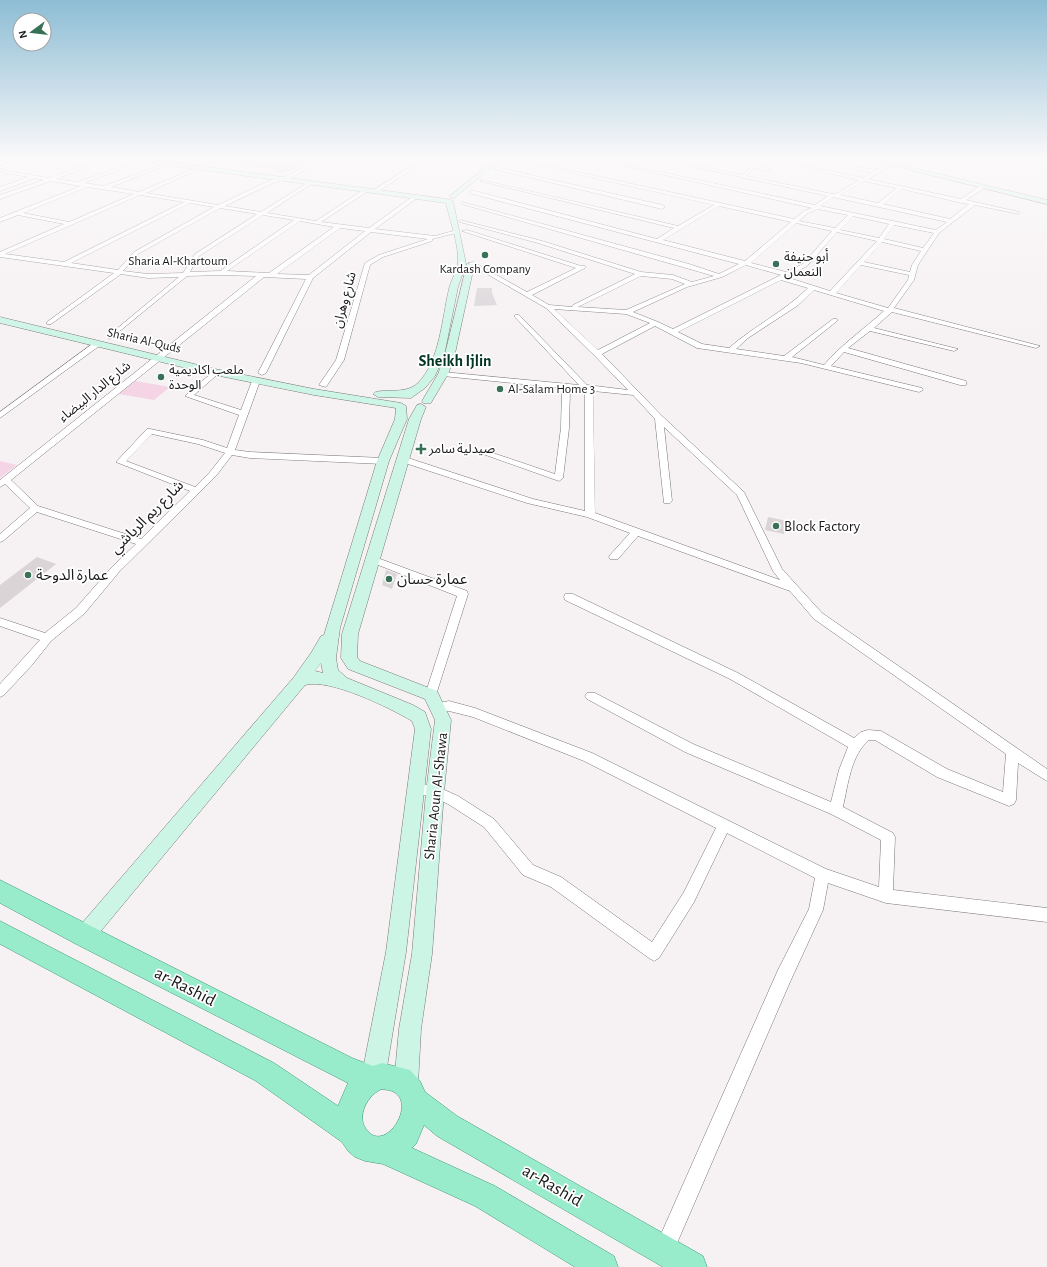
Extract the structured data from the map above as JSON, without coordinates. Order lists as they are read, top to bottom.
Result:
{
  "streets": {
    "main road": ["Sharia Al-Quds", "Sharia Aoun Al-Shawa", "ar-Rashid"],
    "street": [
      "Sharia Al-Khartoum",
      "شارع وهران",
      "شارع الدار البيضاء",
      "شارع ريم الرياشي"
    ]
  },
  "crossings": [
    ["Sharia Al-Khartoum", "شارع الدار البيضاء"],
    ["Sharia Al-Khartoum", "شارع ريم الرياشي"],
    ["شارع وهران", "Sharia Al-Quds"],
    ["Sharia Al-Quds", "شارع الدار البيضاء"],
    ["Sharia Al-Quds", "شارع ريم الرياشي"],
    ["Sharia Al-Quds", "Sharia Aoun Al-Shawa"],
    ["Sharia Aoun Al-Shawa", "ar-Rashid"]
  ],
  "districts": ["Sheikh Ijlin"],
  "places": {
    "other": [
      "Kardash Company",
      "أبو حنيفة النعمان",
      "ملعب اكاديمية الوحدة",
      "Al-Salam Home 3",
      "Block Factory",
      "عمارة الدوحة",
      "عمارة حسان"
    ],
    "health": ["صيدلية سامر"]
  },
  "north": "left"
}
